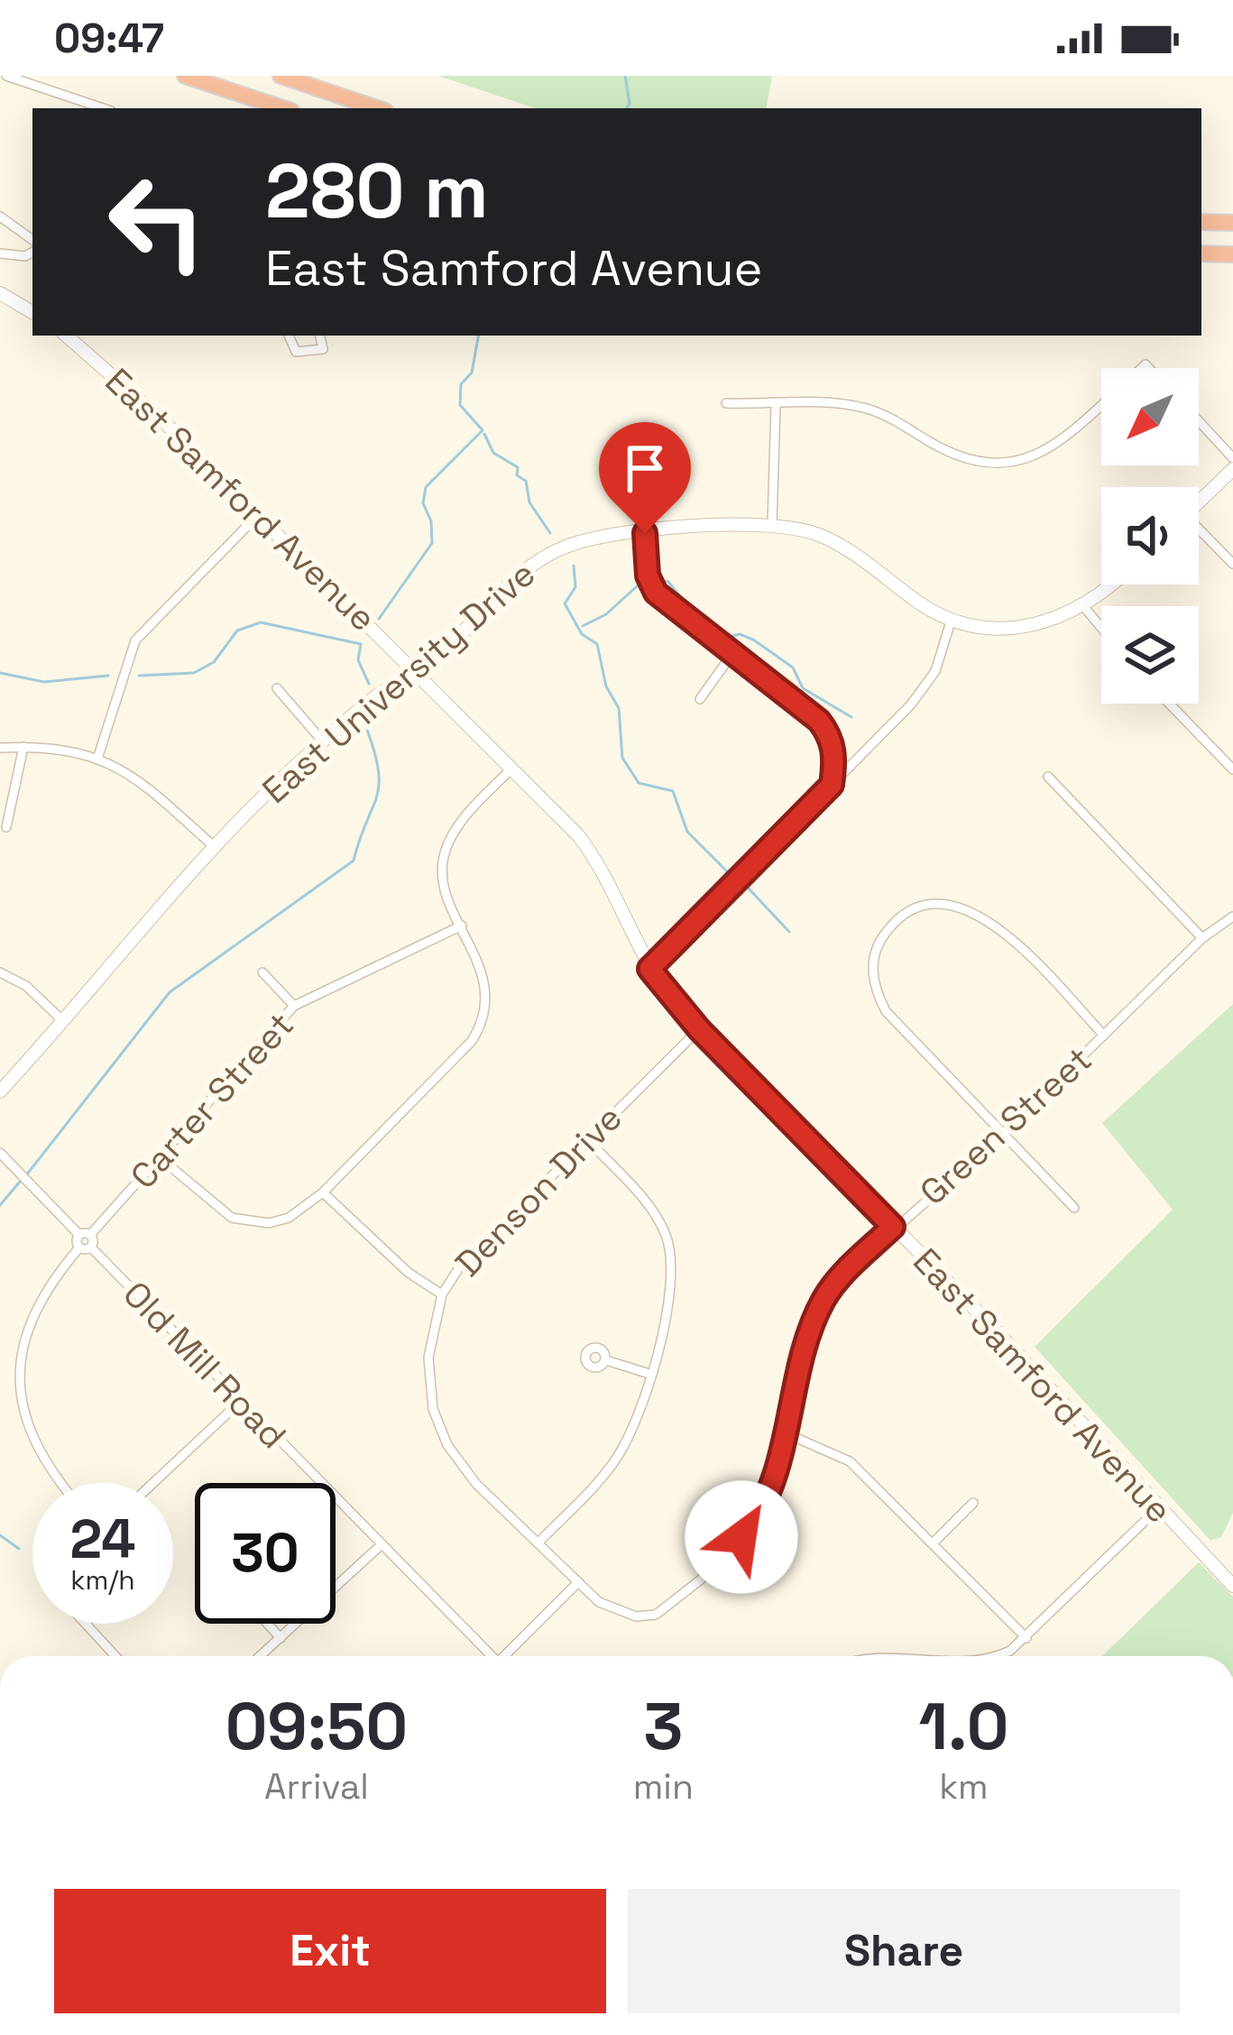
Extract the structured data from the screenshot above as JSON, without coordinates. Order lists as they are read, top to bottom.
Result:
{
  "streets": {
    "street": [
      "East Samford Avenue",
      "East University Drive",
      "Carter Street",
      "Green Street",
      "Denson Drive",
      "Old Mill Road"
    ]
  },
  "crossings": [
    ["East Samford Avenue", "East University Drive"],
    ["East Samford Avenue", "Green Street"],
    ["East Samford Avenue", "Denson Drive"],
    ["Green Street", "Denson Drive"]
  ],
  "north": "bottom left",
  "page": {
    "status": "09:47",
    "turn": ["280 m", "East Samford Avenue"],
    "speed": "24 km/h",
    "limit": "30",
    "eta": [
      "09:50",
      "Arrival",
      "3",
      "min",
      "1.0",
      "km"
    ],
    "buttons": ["Exit", "Share"]
  }
}
